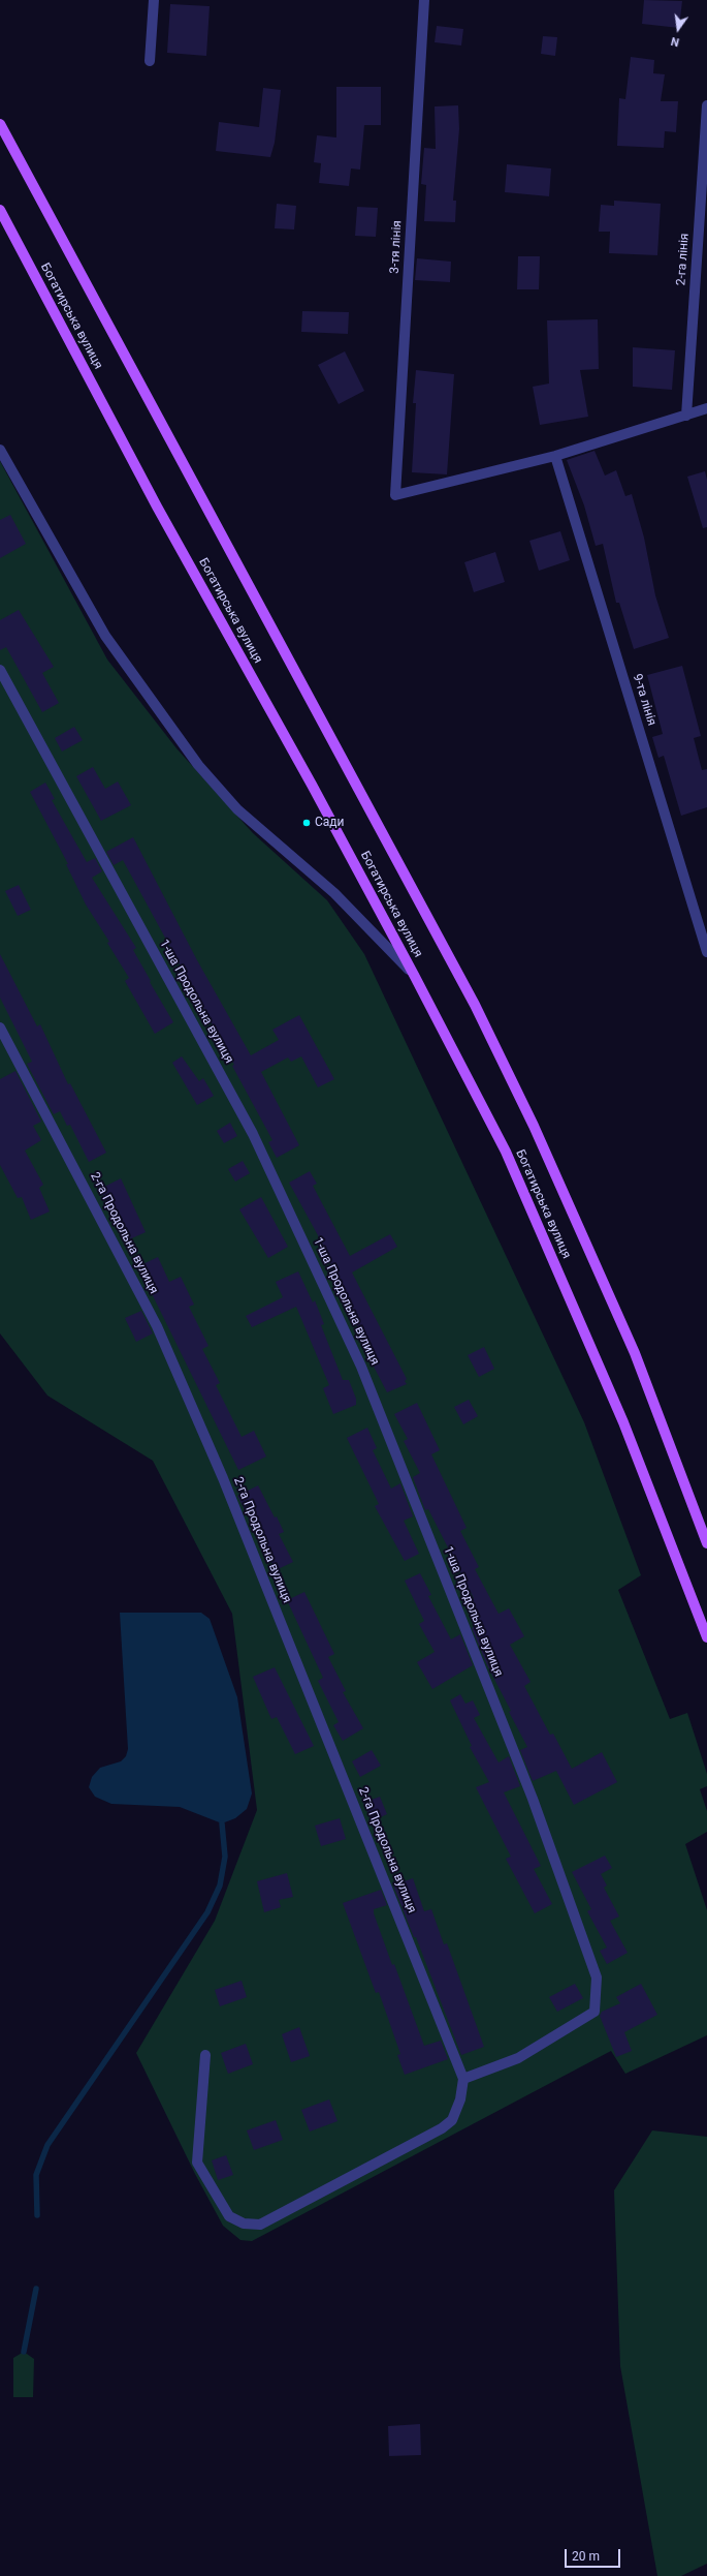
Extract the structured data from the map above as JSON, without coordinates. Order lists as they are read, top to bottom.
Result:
{
  "streets": {
    "main road": ["Богатирська вулиця"],
    "street": [
      "3-тя лінія",
      "2-га лінія",
      "9-та лінія",
      "1-ша Продольна вулиця",
      "2-га Продольна вулиця"
    ]
  },
  "crossings": [
    ["3-тя лінія", "9-та лінія"],
    ["1-ша Продольна вулиця", "2-га Продольна вулиця"]
  ],
  "places": ["Сади"],
  "scale_bar": "20 m",
  "north": "bottom"
}
